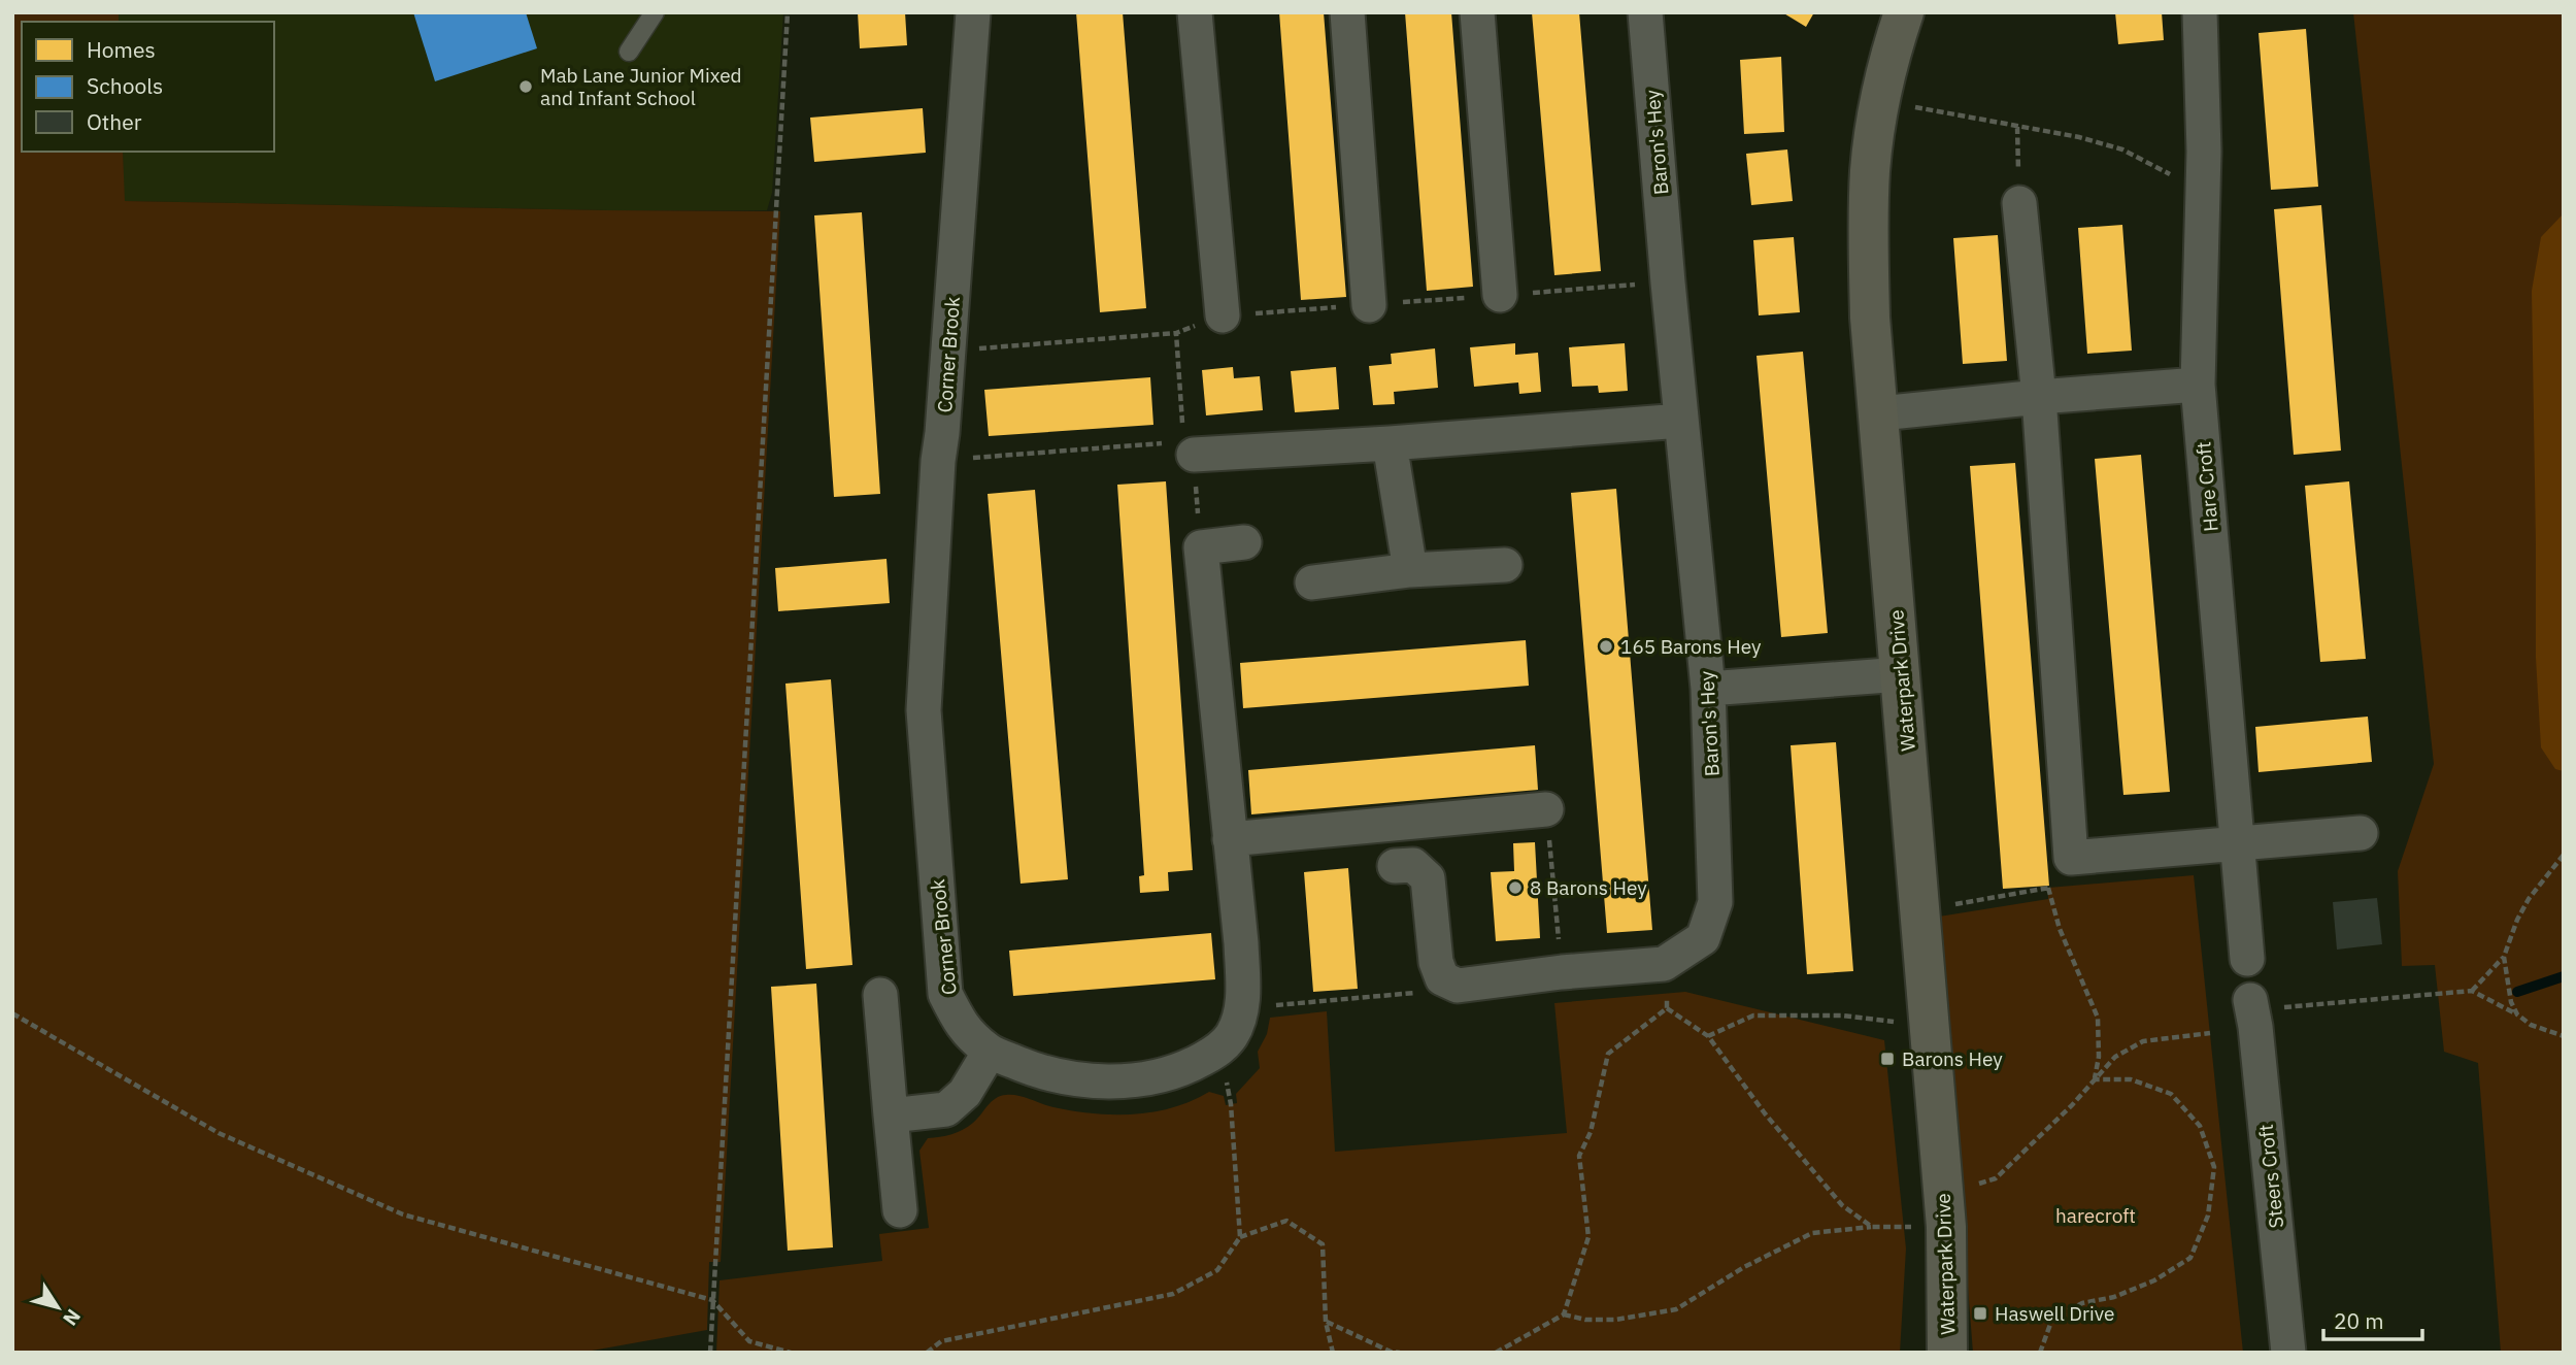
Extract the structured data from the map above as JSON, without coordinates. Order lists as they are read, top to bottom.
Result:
{
  "streets": {
    "street": [
      "Baron's Hey",
      "Corner Brook",
      "Hare Croft",
      "Waterpark Drive",
      "Steers Croft"
    ]
  },
  "parks": ["harecroft"],
  "places": {
    "other": ["Mab Lane Junior Mixed and Infant School", "165 Barons Hey", "8 Barons Hey"],
    "transit": ["Barons Hey", "Haswell Drive"]
  },
  "legend": ["Homes", "Schools", "Other"],
  "scale_bar": "20 m",
  "north": "bottom right"
}
